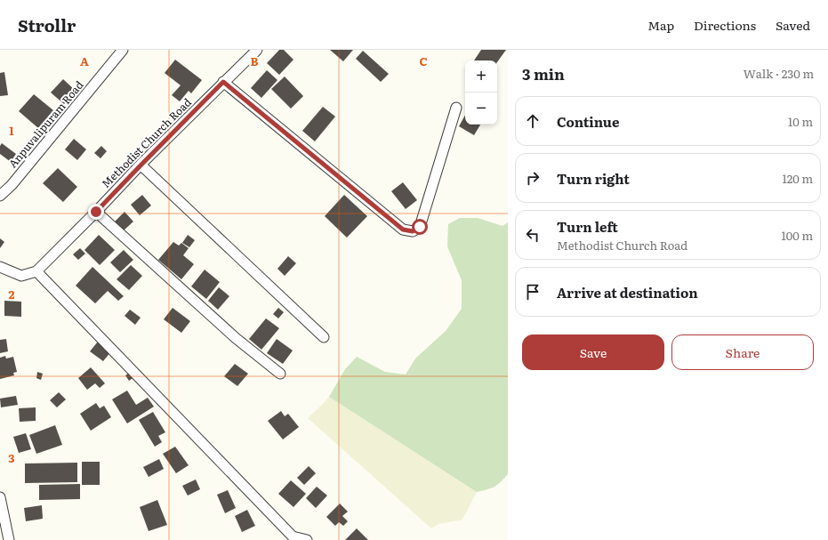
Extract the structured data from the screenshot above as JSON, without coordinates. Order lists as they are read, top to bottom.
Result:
{
  "streets": {
    "street": ["Anpuvalipuram Road", "Methodist Church Road"]
  },
  "page": {
    "header": "Strollr",
    "nav": ["Map", "Directions", "Saved"],
    "heading": ["3 min", "Walk · 230 m"],
    "map_buttons": ["+", "−"],
    "list": [
      ["Continue", "10 m"],
      ["Turn right", "120 m"],
      ["Turn left", "Methodist Church Road", "100 m"],
      "Arrive at destination"
    ],
    "buttons": ["Save", "Share"]
  },
  "grid": {
    "columns": ["A", "B", "C"],
    "rows": ["1", "2", "3"]
  }
}
